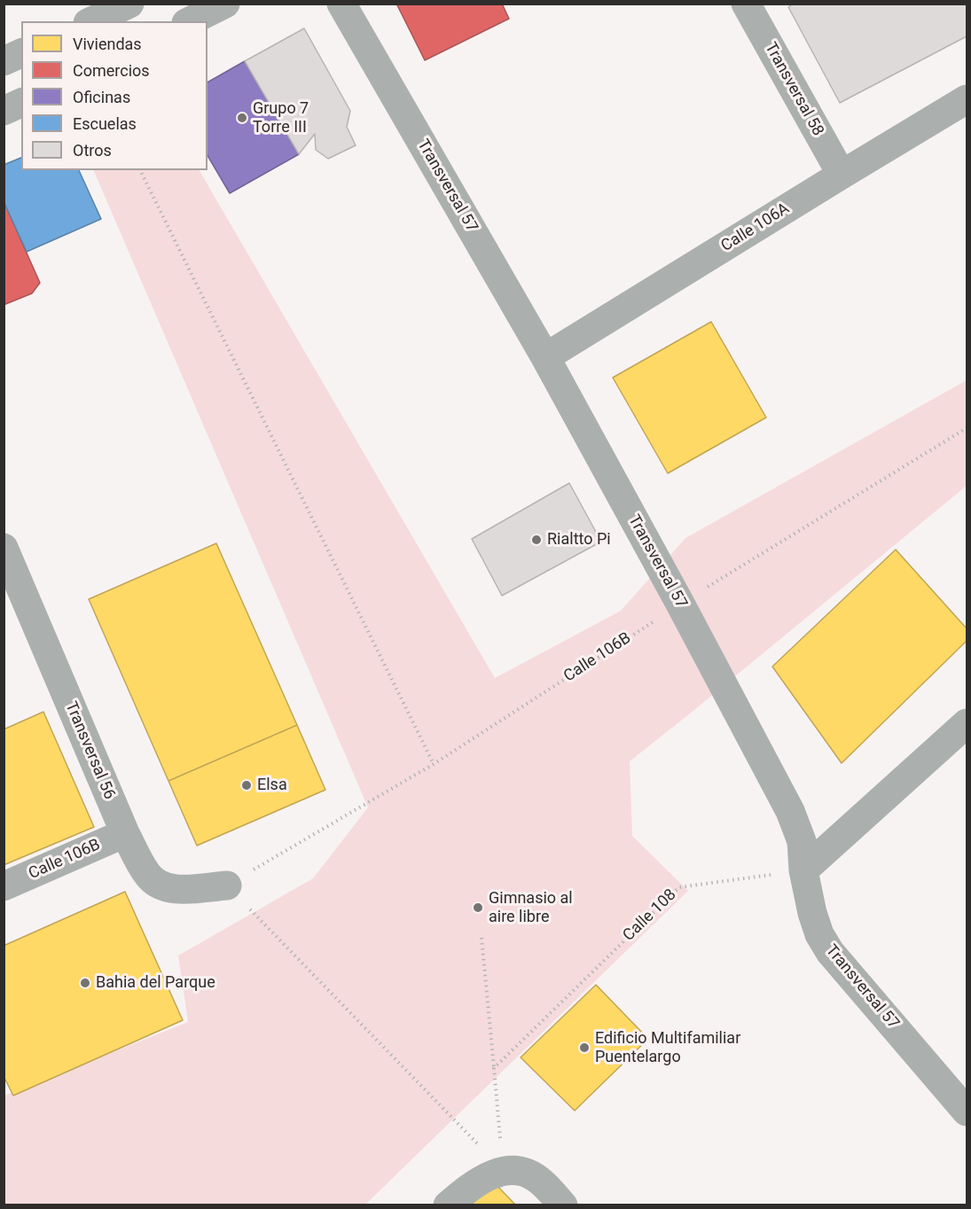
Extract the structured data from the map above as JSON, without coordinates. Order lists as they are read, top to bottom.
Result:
{
  "streets": {
    "street": [
      "Transversal 58",
      "Transversal 57",
      "Calle 106A",
      "Calle 106B",
      "Transversal 56"
    ],
    "path": ["Calle 108"]
  },
  "crossings": [
    ["Transversal 58", "Calle 106A"],
    ["Transversal 57", "Calle 106A"],
    ["Transversal 57", "Calle 106B"],
    ["Transversal 57", "Calle 108"],
    ["Calle 106B", "Transversal 56"]
  ],
  "places": [
    "Grupo 7 Torre III",
    "Rialtto Pi",
    "Elsa",
    "Gimnasio al aire libre",
    "Bahia del Parque",
    "Edificio Multifamiliar Puentelargo"
  ],
  "legend": [
    "Viviendas",
    "Comercios",
    "Oficinas",
    "Escuelas",
    "Otros"
  ]
}
